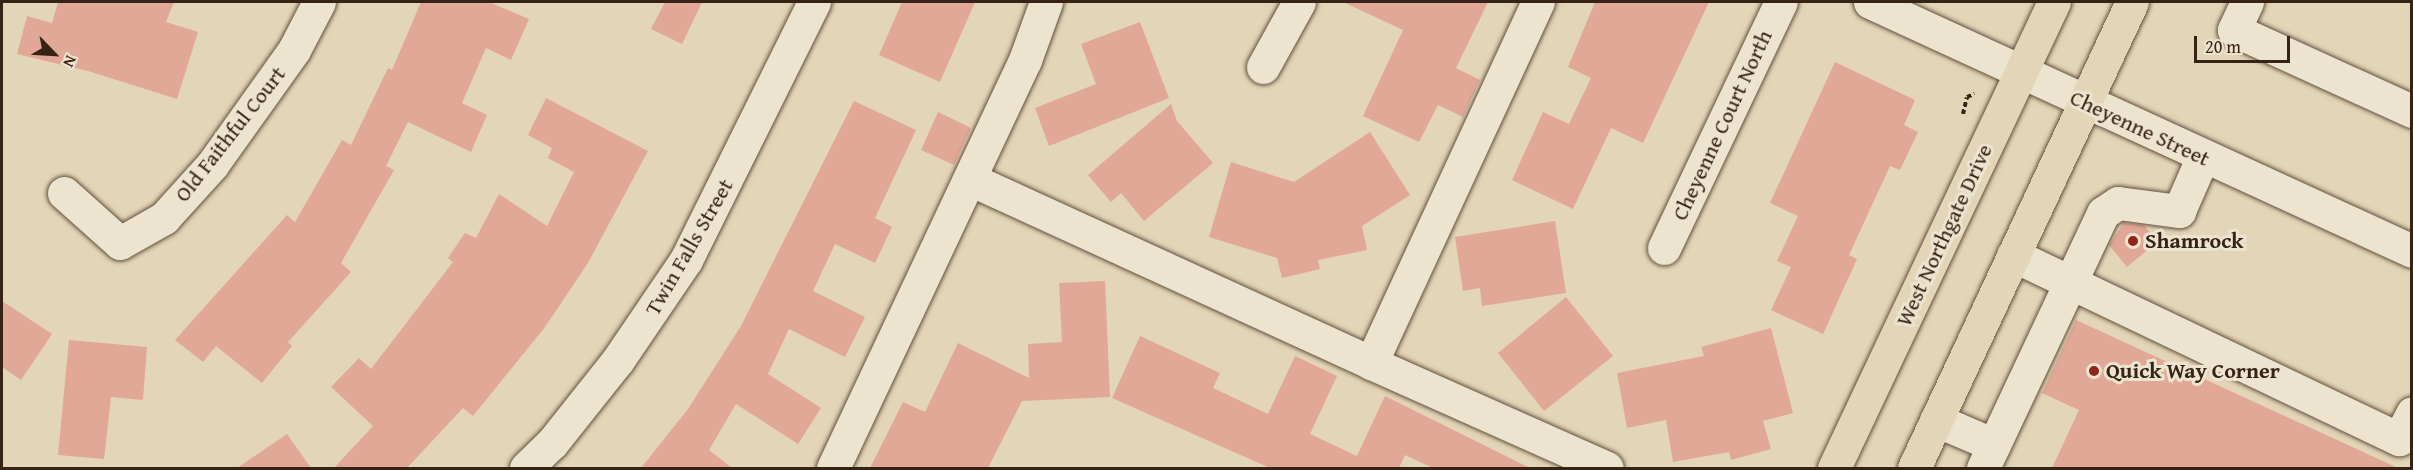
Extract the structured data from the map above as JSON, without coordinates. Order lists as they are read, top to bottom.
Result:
{
  "streets": {
    "main road": ["West Northgate Drive"],
    "street": [
      "Cheyenne Court North",
      "Cheyenne Street",
      "Old Faithful Court",
      "Twin Falls Street"
    ]
  },
  "crossings": [
    ["Cheyenne Street", "West Northgate Drive"]
  ],
  "places": ["Shamrock", "Quick Way Corner"],
  "scale_bar": "20 m",
  "north": "bottom right"
}
